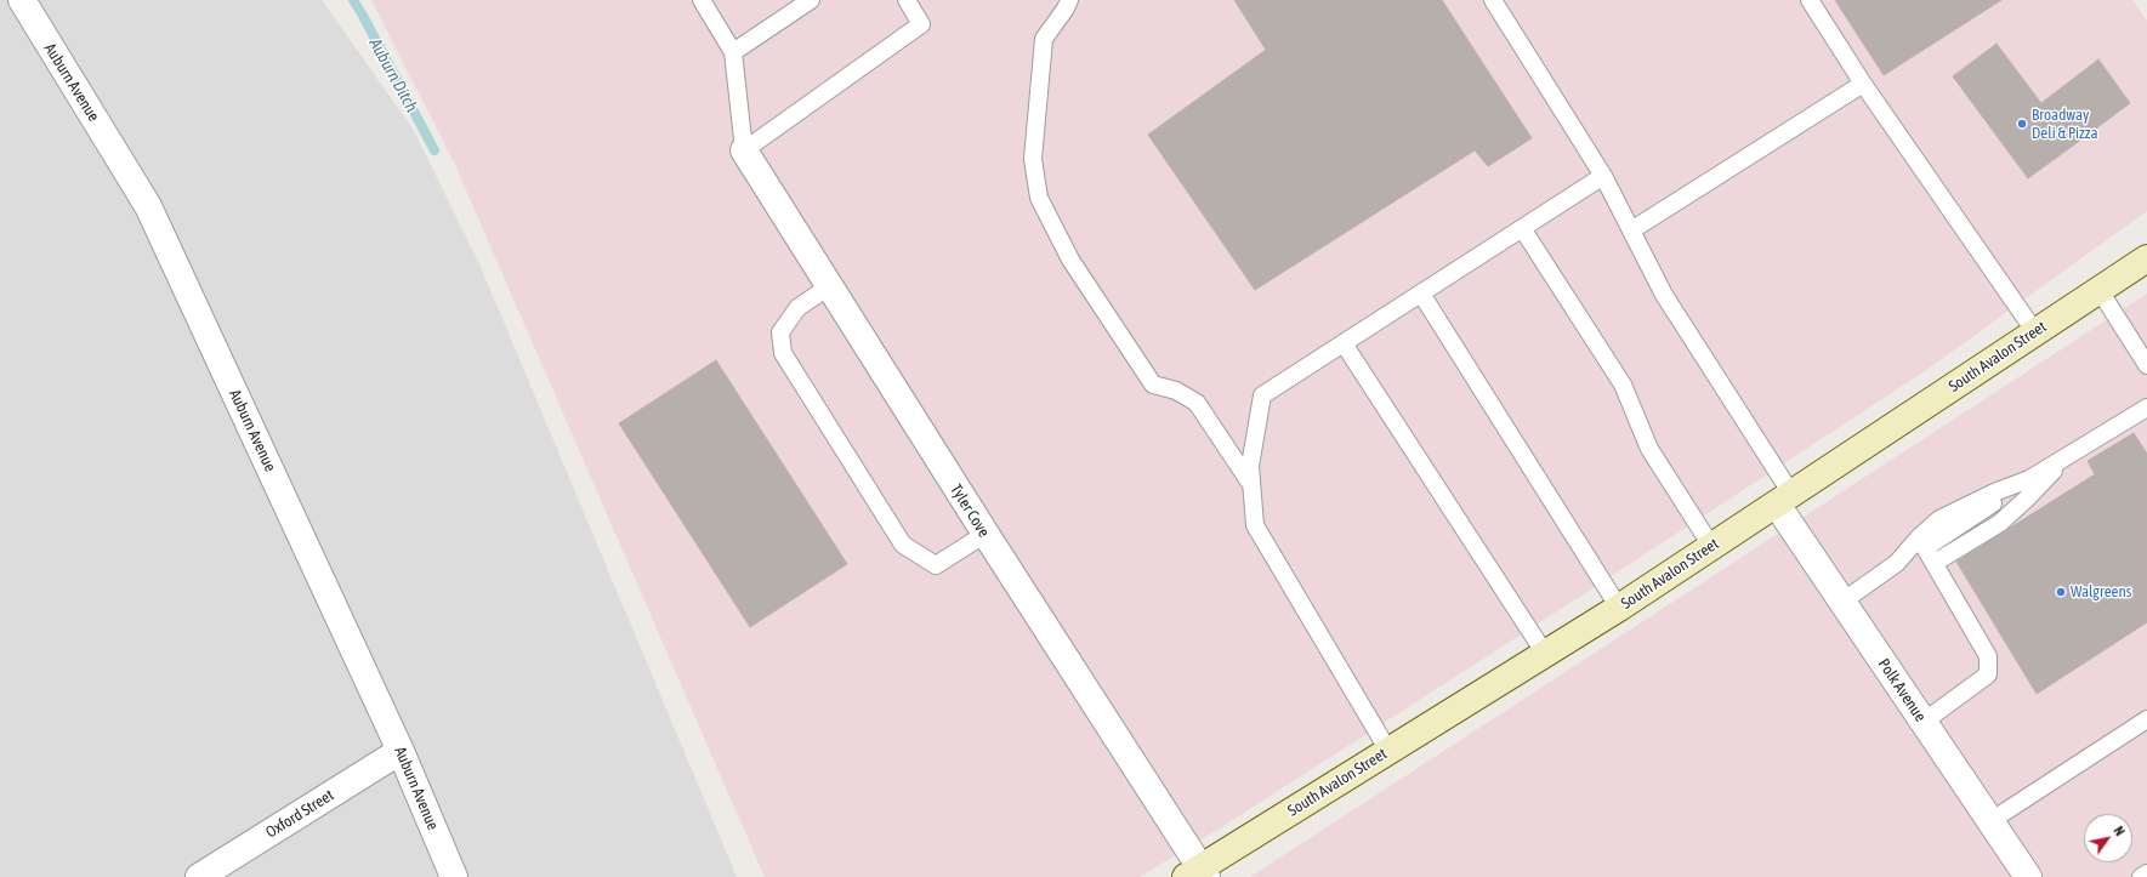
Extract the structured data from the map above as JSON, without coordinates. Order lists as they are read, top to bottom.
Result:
{
  "streets": {
    "street": [
      "Auburn Avenue",
      "South Avalon Street",
      "Tyler Cove",
      "Polk Avenue",
      "Oxford Street"
    ]
  },
  "crossings": [
    ["Auburn Avenue", "Oxford Street"],
    ["South Avalon Street", "Tyler Cove"],
    ["South Avalon Street", "Polk Avenue"]
  ],
  "water": ["Auburn Ditch"],
  "places": ["Broadway Deli & Pizza", "Walgreens"],
  "north": "top right"
}
